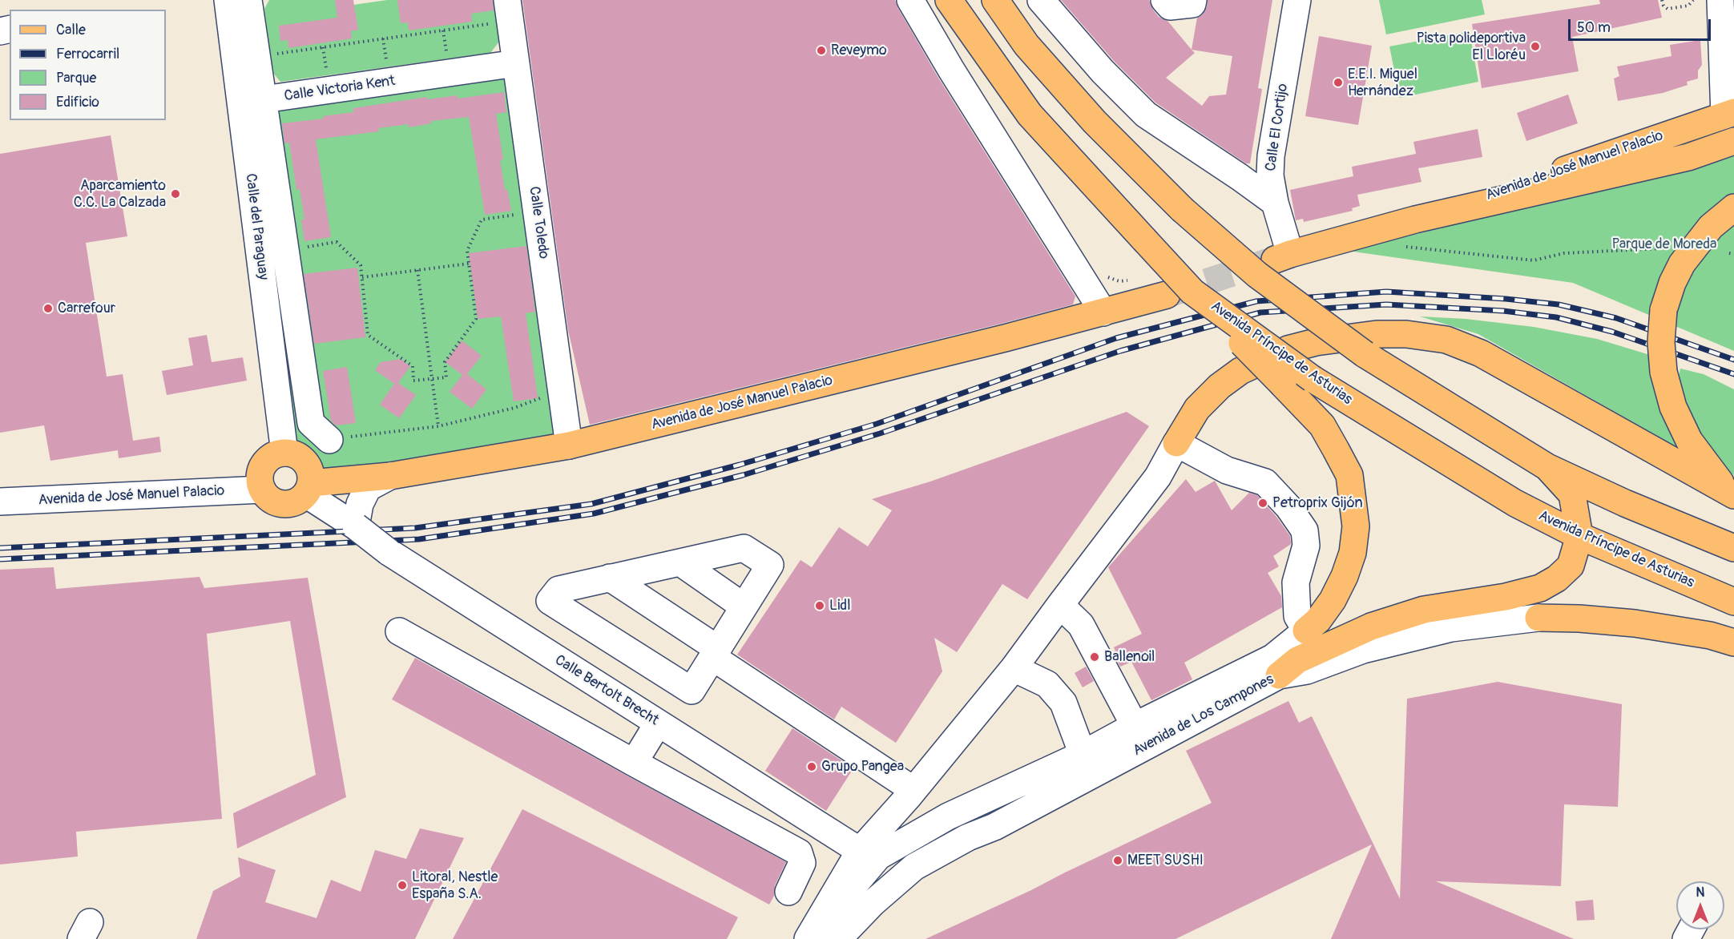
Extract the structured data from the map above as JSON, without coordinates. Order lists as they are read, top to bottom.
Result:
{
  "streets": {
    "main road": ["Avenida de José Manuel Palacio", "Avenida Príncipe de Asturias"],
    "street": [
      "Calle Victoria Kent",
      "Calle El Cortijo",
      "Calle Toledo",
      "Calle del Paraguay",
      "Calle Bertolt Brecht",
      "Avenida de Los Campones"
    ]
  },
  "crossings": [
    ["Calle Victoria Kent", "Calle Toledo"],
    ["Calle Victoria Kent", "Calle del Paraguay"],
    ["Calle El Cortijo", "Avenida de José Manuel Palacio"],
    ["Avenida de José Manuel Palacio", "Calle Toledo"],
    ["Avenida de José Manuel Palacio", "Calle del Paraguay"],
    ["Avenida de José Manuel Palacio", "Calle Bertolt Brecht"],
    ["Calle del Paraguay", "Calle Bertolt Brecht"],
    ["Calle Bertolt Brecht", "Avenida de Los Campones"]
  ],
  "parks": ["Parque de Moreda"],
  "places": [
    "Pista polideportiva El Lloréu",
    "Reveymo",
    "E.E.I. Miguel Hernández",
    "Aparcamiento C.C. La Calzada",
    "Carrefour",
    "Petroprix Gijón",
    "Lidl",
    "Ballenoil",
    "Grupo Pangea",
    "MEET SUSHI",
    "Litoral, Nestle España S.A."
  ],
  "legend": [
    "Calle",
    "Ferrocarril",
    "Parque",
    "Edificio"
  ],
  "scale_bar": "50 m",
  "north": "top"
}
